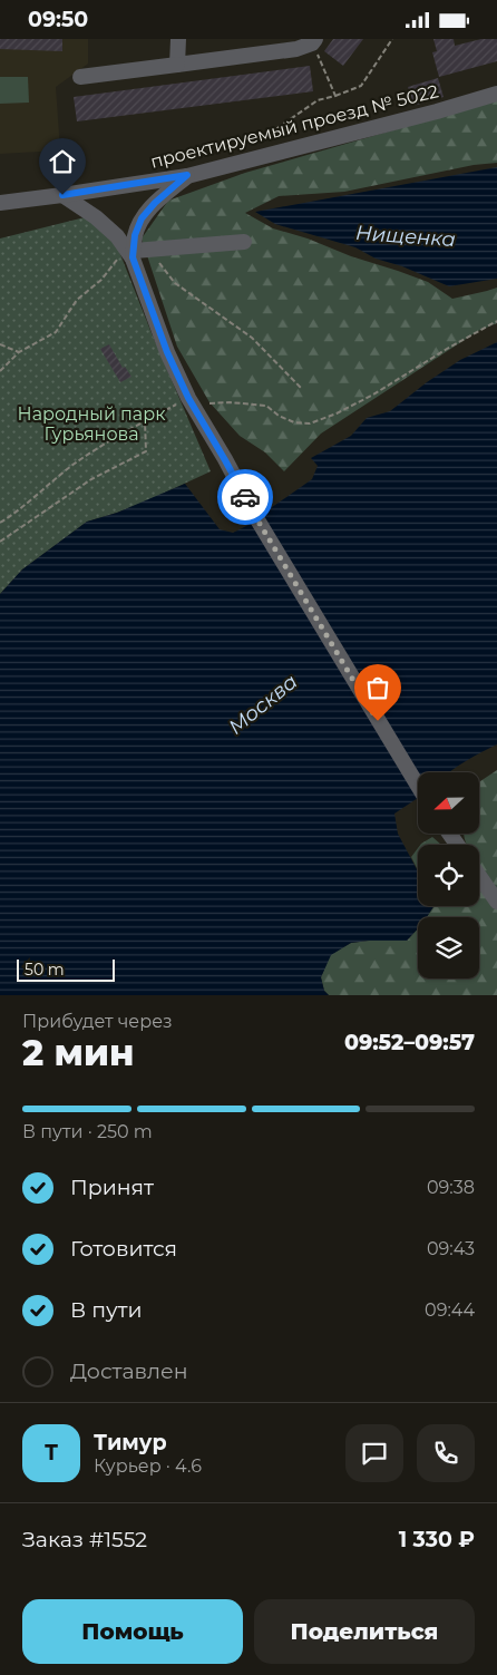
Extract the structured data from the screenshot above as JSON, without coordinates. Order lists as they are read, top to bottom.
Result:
{
  "streets": {
    "street": ["проектируемый проезд № 5022"]
  },
  "water": ["Нищенка", "Москва"],
  "parks": ["Народный парк Гурьянова"],
  "scale_bar": "50 m",
  "north": "left",
  "page": {
    "status": "09:50",
    "scale": "50 m",
    "heading": ["2 мин", "Прибудет через", "09:52–09:57"],
    "panel": [
      "Тимур",
      "Курьер · 4.6",
      "Заказ #1552",
      "1 330 ₽"
    ],
    "bar": "В пути · 250 m",
    "list": [
      ["Принят", "09:38"],
      ["Готовится", "09:43"],
      ["В пути", "09:44"],
      "Доставлен"
    ],
    "round": "Т",
    "buttons": ["Помощь", "Поделиться"]
  }
}
